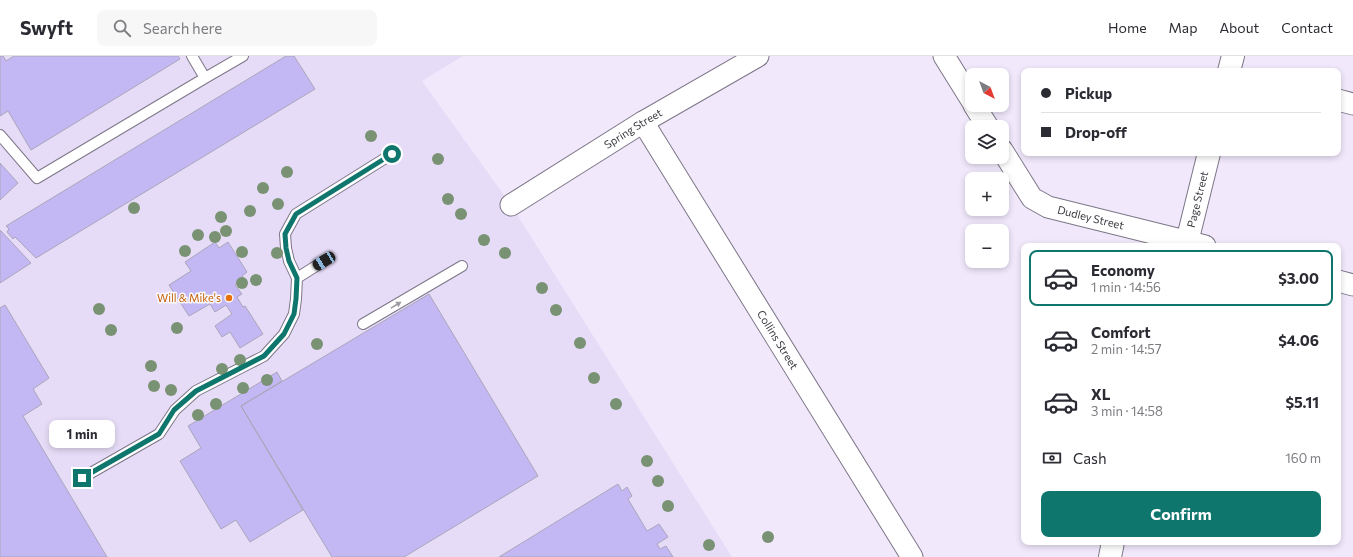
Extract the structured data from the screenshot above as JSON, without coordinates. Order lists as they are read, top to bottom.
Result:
{
  "streets": {
    "main road": ["Page Street"],
    "street": ["Spring Street", "Dudley Street", "Collins Street"]
  },
  "crossings": [
    ["Spring Street", "Collins Street"]
  ],
  "places": ["Will & Mike's"],
  "north": "bottom right",
  "page": {
    "header": "Swyft",
    "search": "Search here",
    "nav": [
      "Home",
      "Map",
      "About",
      "Contact"
    ],
    "map_buttons": ["+", "−"],
    "banner": ["Pickup", "Drop-off"],
    "list": [
      {
        "name": "Economy",
        "note": "1 min · 14:56",
        "value": "$3.00"
      },
      {
        "name": "Comfort",
        "note": "2 min · 14:57",
        "value": "$4.06"
      },
      {
        "name": "XL",
        "note": "3 min · 14:58",
        "value": "$5.11"
      }
    ],
    "bubble": "1 min",
    "pay": ["Cash", "160 m"],
    "buttons": "Confirm"
  }
}
